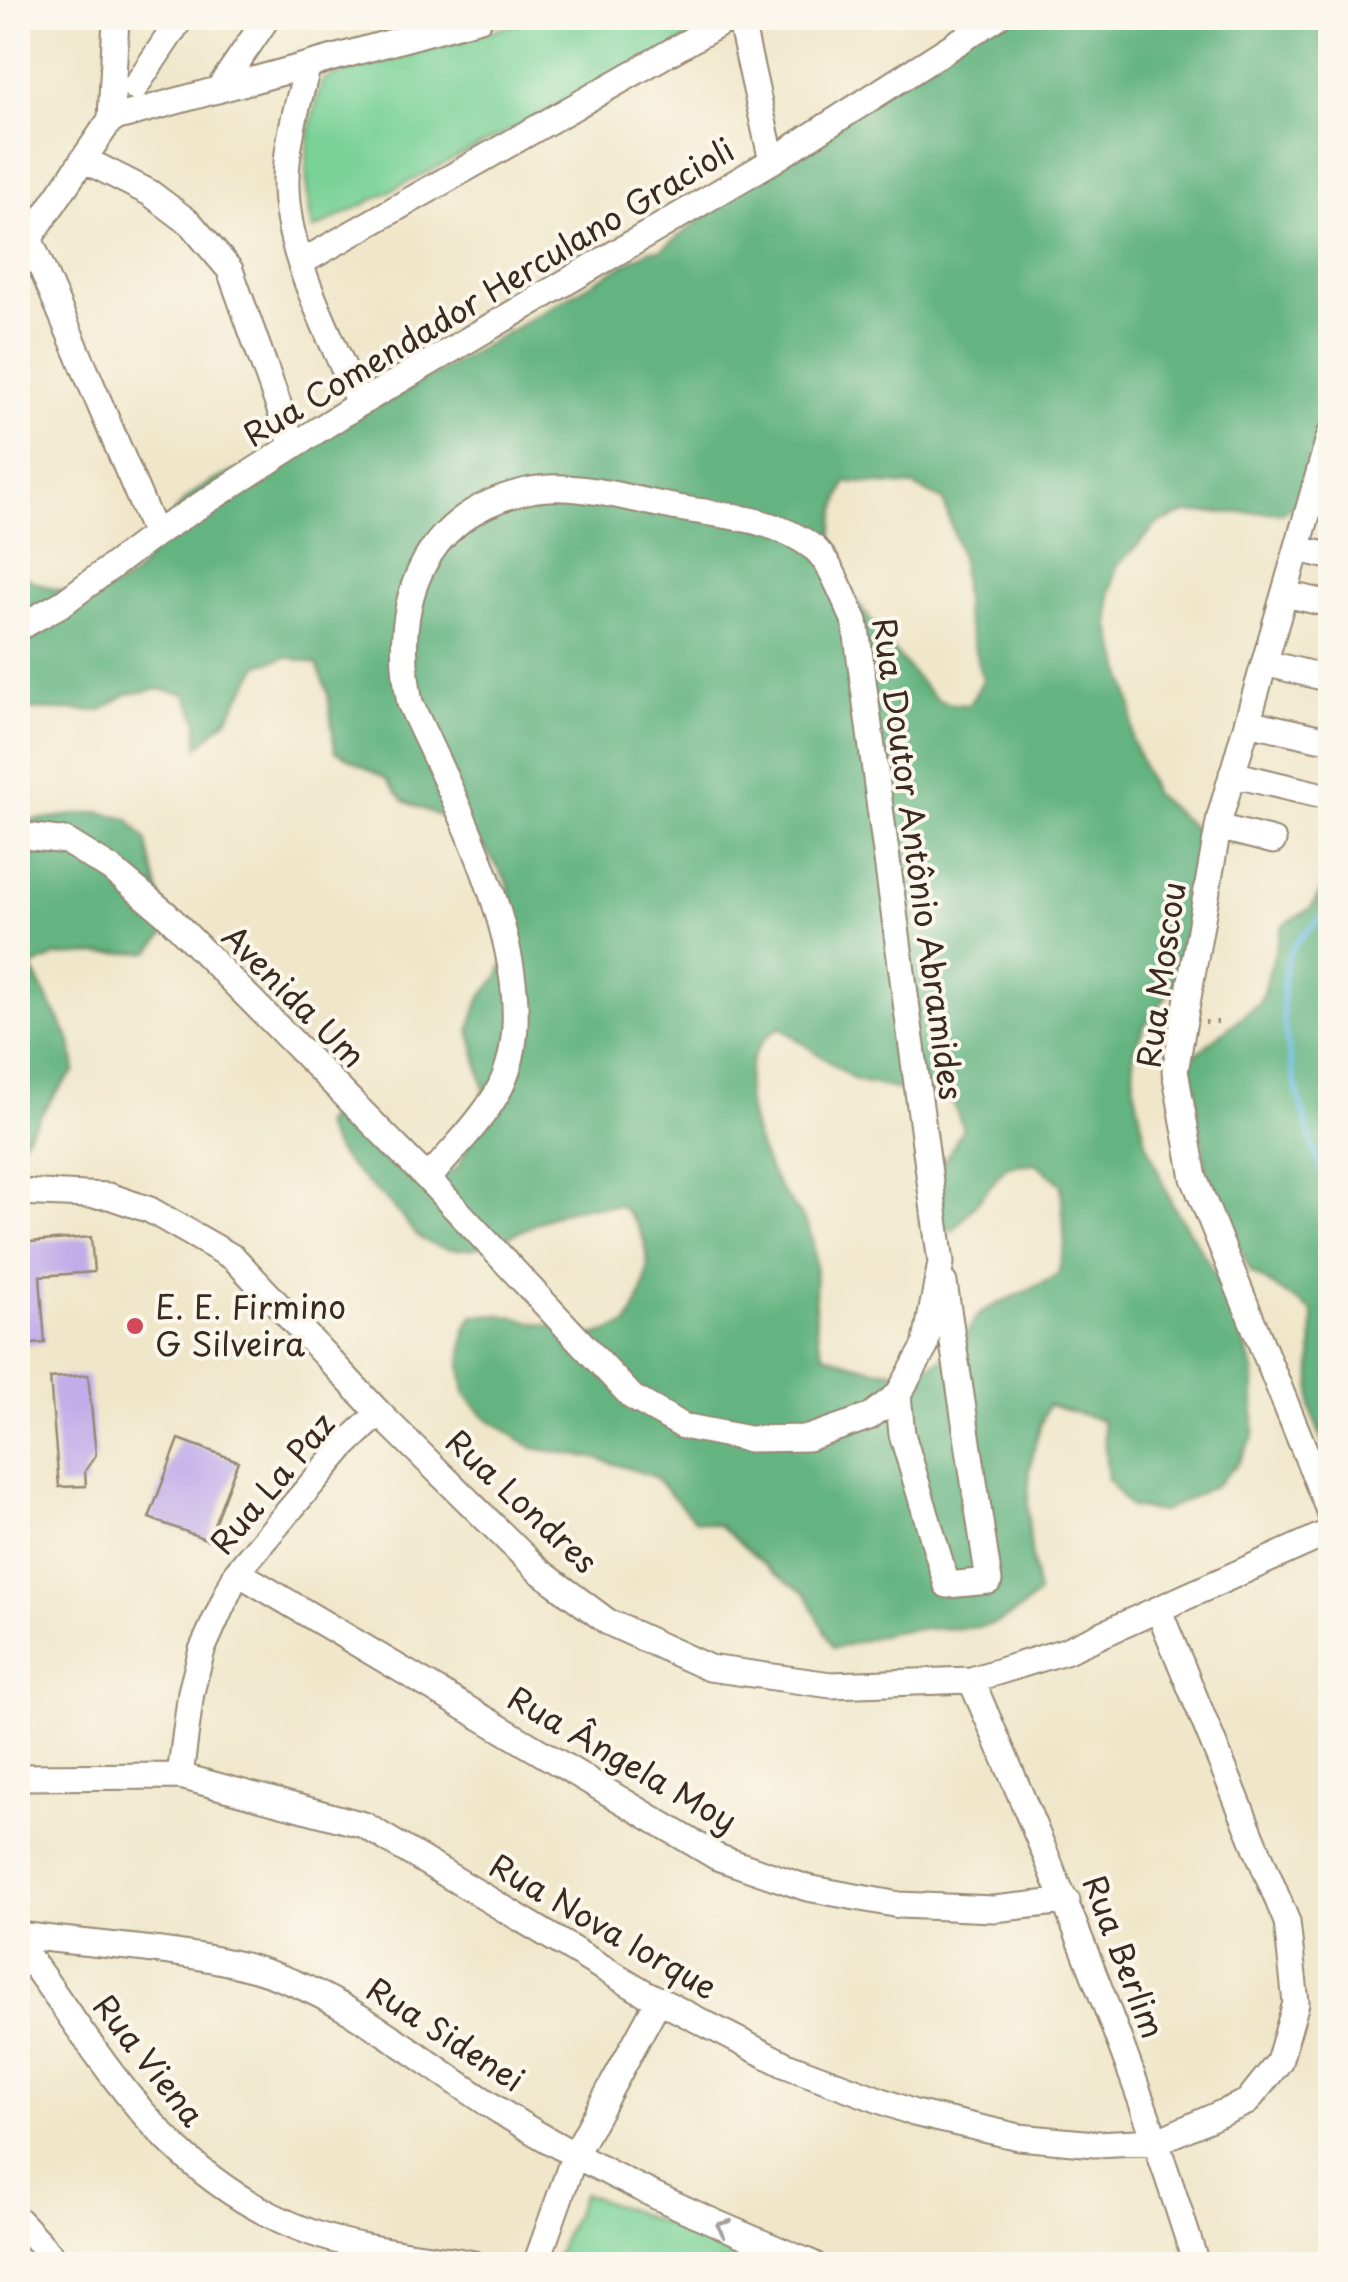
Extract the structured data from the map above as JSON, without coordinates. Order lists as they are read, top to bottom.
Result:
{
  "streets": {
    "street": [
      "Rua Comendador Herculano Gracioli",
      "Rua Doutor Antônio Abramides",
      "Rua Moscou",
      "Avenida Um",
      "Rua La Paz",
      "Rua Londres",
      "Rua Ângela Moy",
      "Rua Nova Iorque",
      "Rua Berlim",
      "Rua Sidenei",
      "Rua Viena"
    ]
  },
  "crossings": [
    ["Rua Doutor Antônio Abramides", "Avenida Um"],
    ["Rua La Paz", "Rua Londres"],
    ["Rua La Paz", "Rua Ângela Moy"],
    ["Rua La Paz", "Rua Nova Iorque"],
    ["Rua Londres", "Rua Berlim"],
    ["Rua Ângela Moy", "Rua Berlim"],
    ["Rua Nova Iorque", "Rua Berlim"]
  ],
  "places": ["E. E. Firmino G Silveira"]
}
